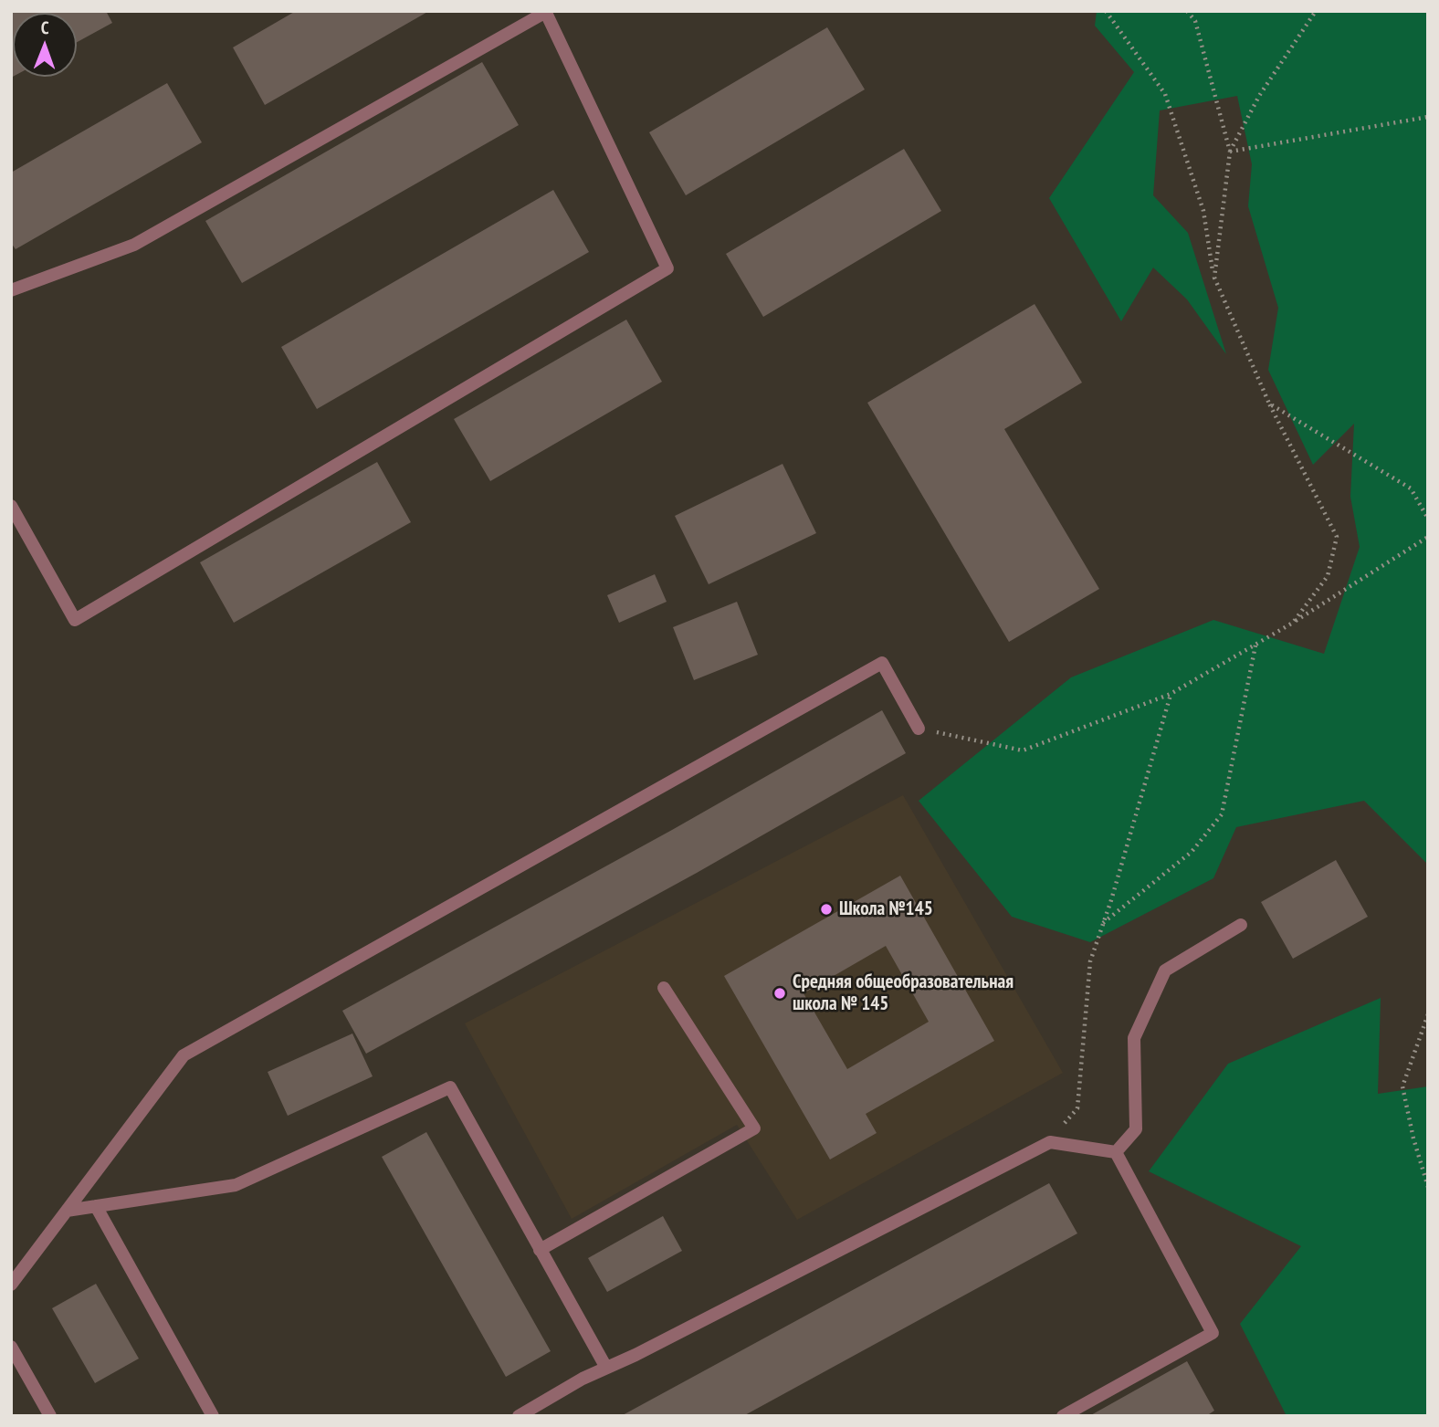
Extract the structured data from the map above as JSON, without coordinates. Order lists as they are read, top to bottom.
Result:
{
  "places": ["Школа №145", "Средняя общеобразовательная школа № 145"],
  "north": "top"
}
